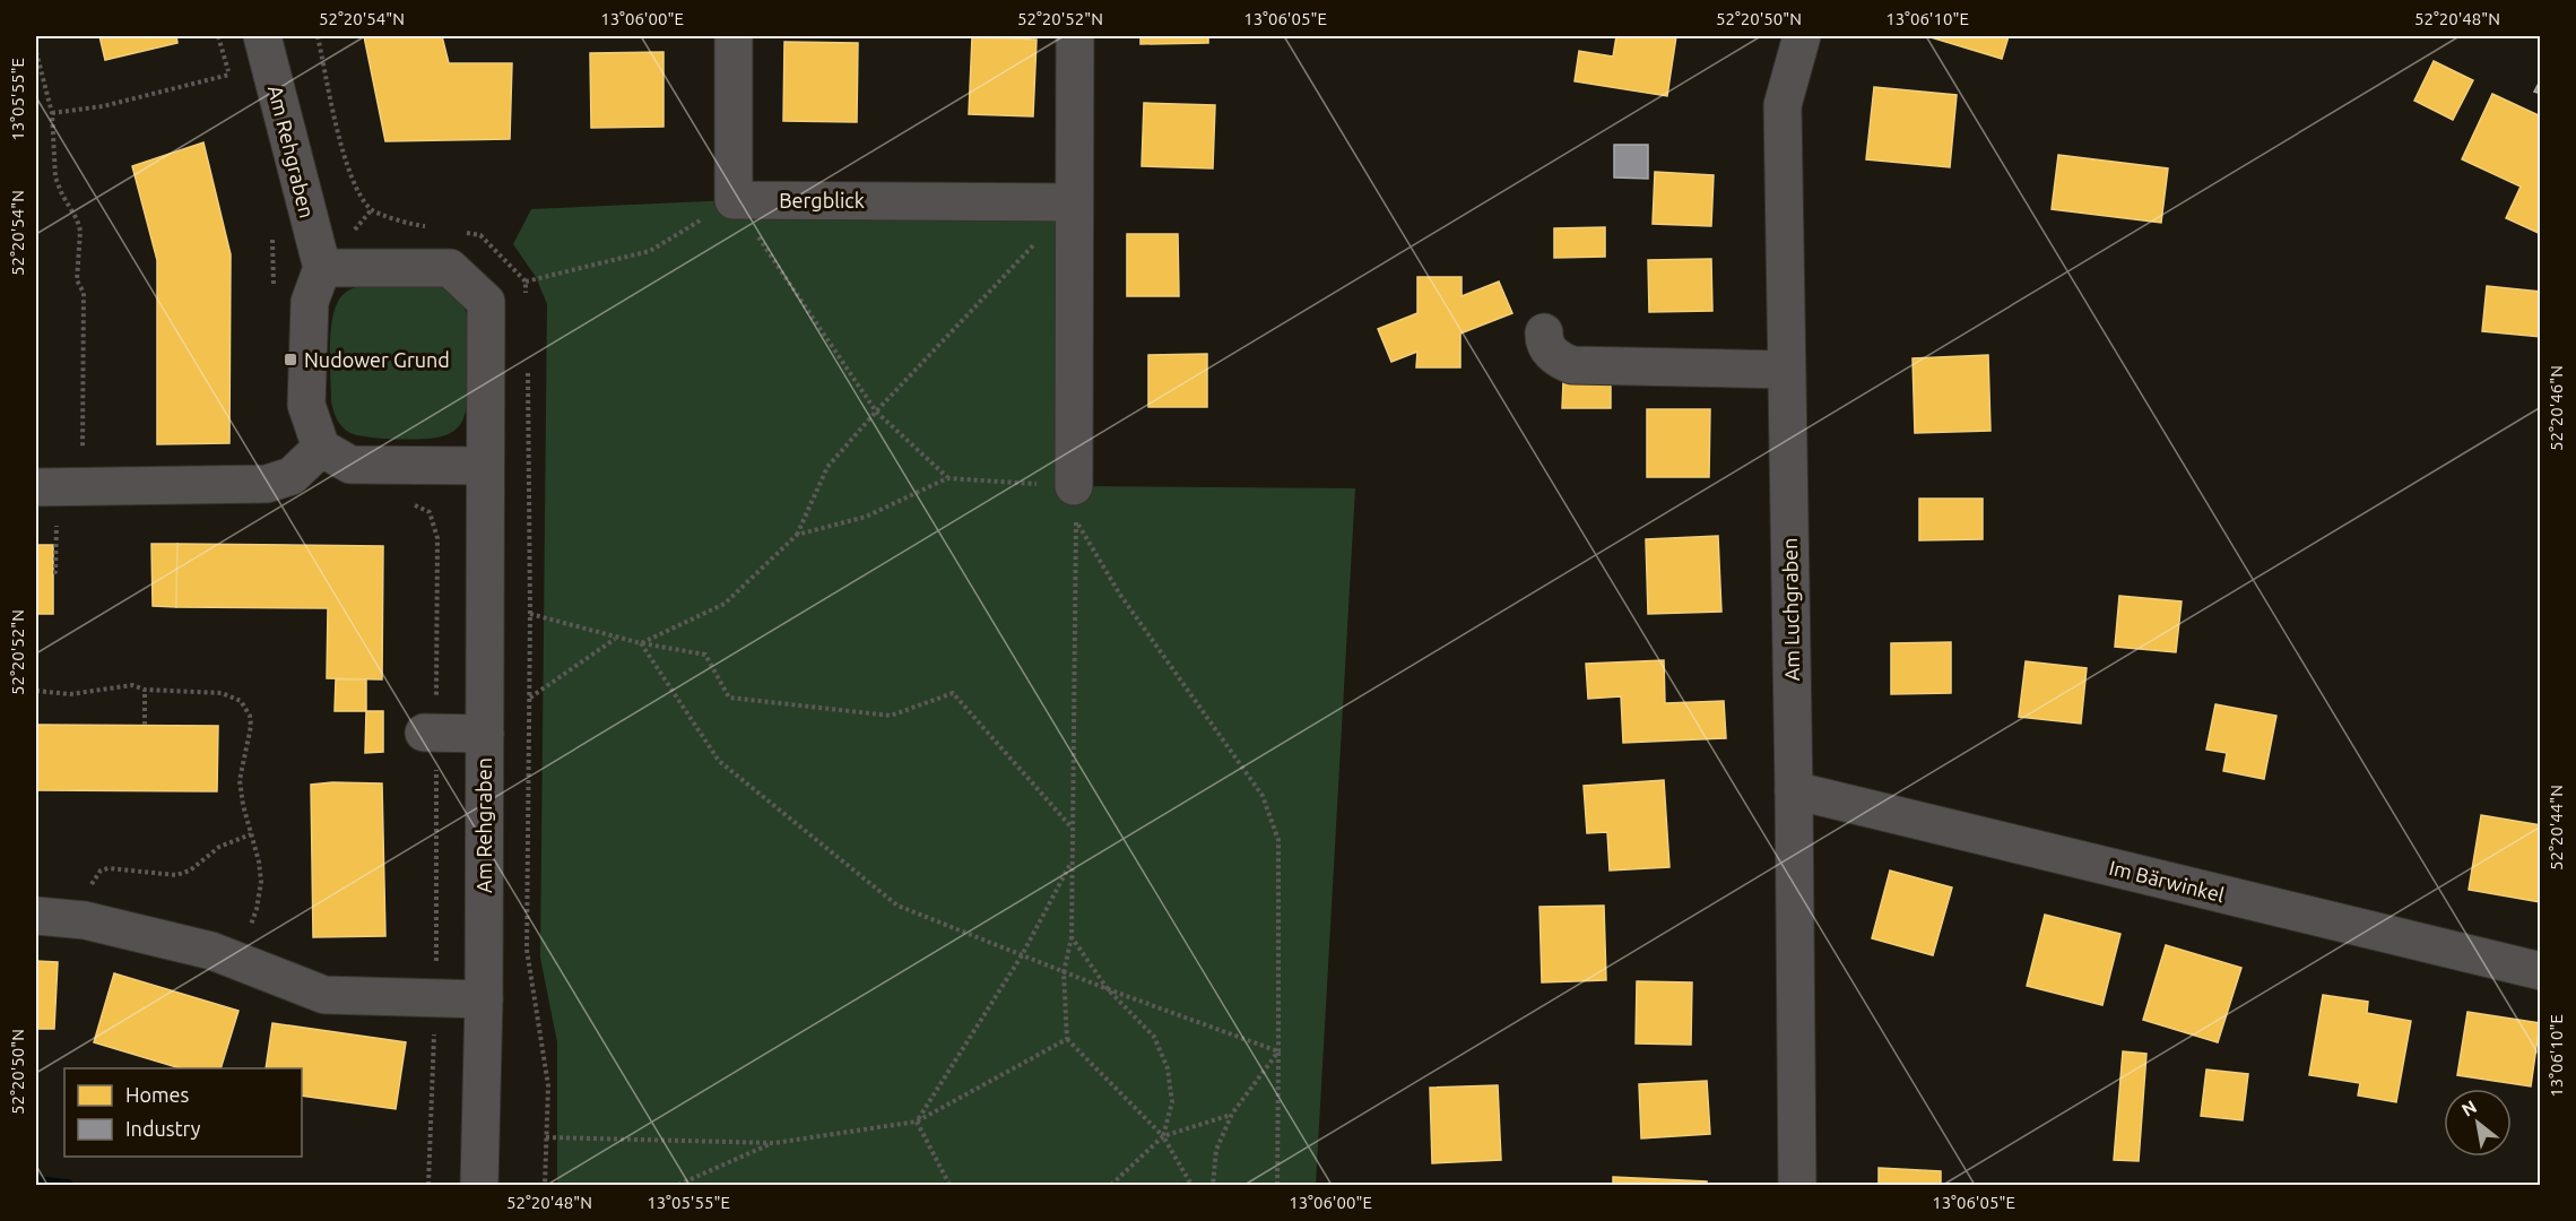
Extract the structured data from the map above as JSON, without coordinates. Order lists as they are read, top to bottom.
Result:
{
  "streets": {
    "street": [
      "Am Rehgraben",
      "Bergblick",
      "Am Luchgraben",
      "Im Bärwinkel"
    ]
  },
  "crossings": [
    ["Am Luchgraben", "Im Bärwinkel"]
  ],
  "places": {
    "transit": ["Nudower Grund"]
  },
  "legend": ["Homes", "Industry"],
  "north": "top left",
  "coordinates": [
    "52°20'54\"N",
    "13°06'00\"E",
    "52°20'52\"N",
    "13°06'05\"E",
    "52°20'50\"N",
    "13°06'10\"E",
    "52°20'48\"N",
    "13°05'55\"E",
    "52°20'46\"N",
    "52°20'44\"N"
  ]
}
